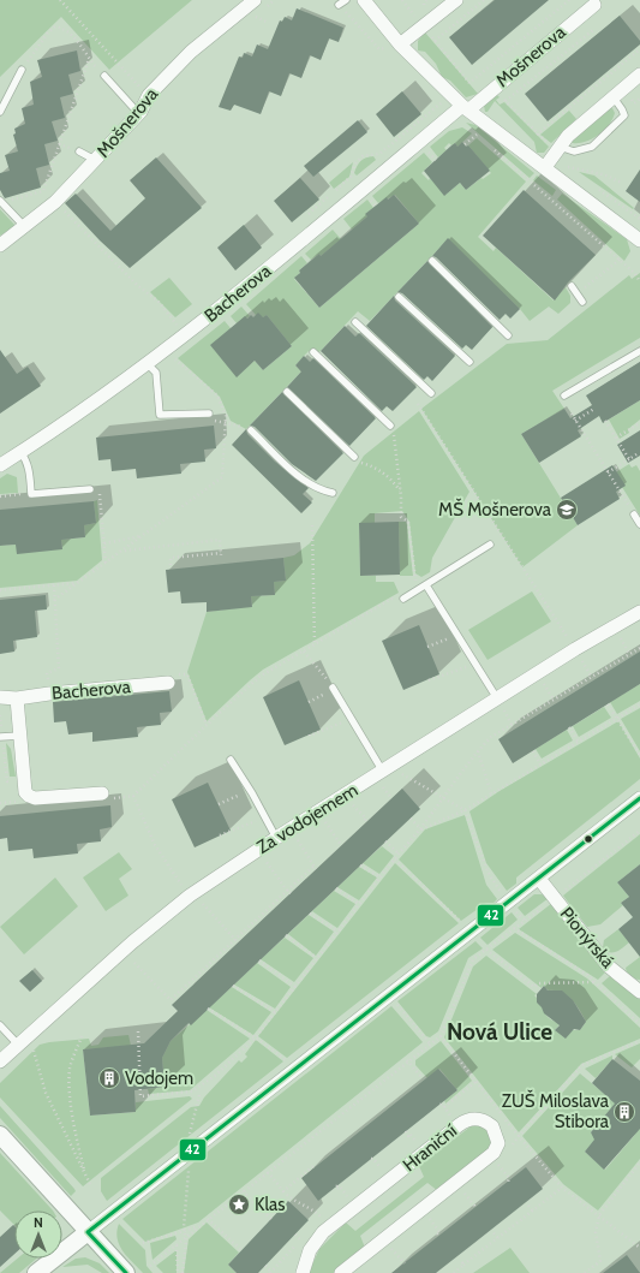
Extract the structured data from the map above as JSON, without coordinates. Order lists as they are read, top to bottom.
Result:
{
  "streets": {
    "street": [
      "Mošnerova",
      "Bacherova",
      "Za vodojemem",
      "Pionýrská",
      "Hraniční"
    ]
  },
  "crossings": [
    ["Mošnerova", "Bacherova"]
  ],
  "districts": ["Nová Ulice"],
  "places": {
    "school or university": ["MŠ Mošnerova"],
    "building": ["Vodojem", "ZUŠ Miloslava Stibora"],
    "place": ["Klas"]
  },
  "lines": ["transit line 42"],
  "north": "top"
}
